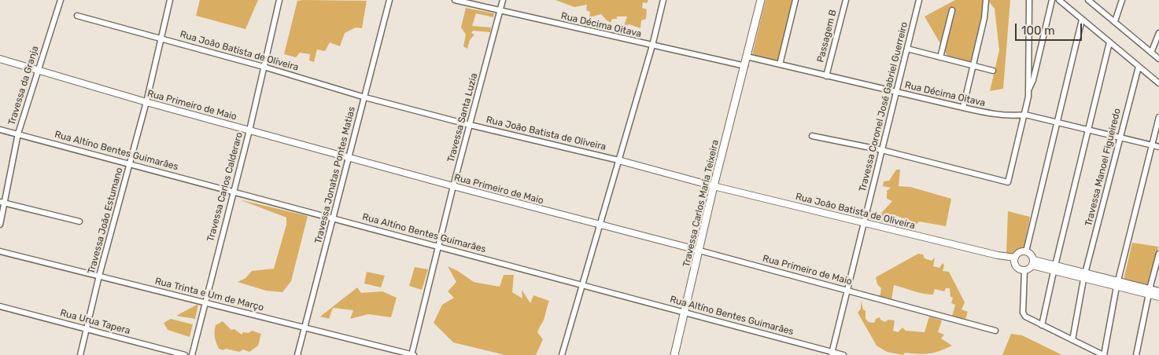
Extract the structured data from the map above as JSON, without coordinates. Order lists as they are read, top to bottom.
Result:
{
  "streets": {
    "main road": ["Travessa Carlos Maria Teixeira"],
    "street": [
      "Rua Décima Oitava",
      "Passagem B",
      "Rua João Batista de Oliveira",
      "Travessa da Granja",
      "Rua Primeiro de Maio",
      "Travessa Coronel José Gabriel Guerreiro",
      "Travessa Santa Luzia",
      "Rua Altíno Bentes Guimarães",
      "Travessa Manoel Figueiredo",
      "Travessa Jonatas Pontes Matias",
      "Travessa Carlos Calderaro",
      "Travessa João Estumano",
      "Rua Trinta e Um de Março",
      "Rua Urua Tapera"
    ]
  },
  "crossings": [
    ["Rua Décima Oitava", "Passagem B"],
    ["Rua Décima Oitava", "Travessa Coronel José Gabriel Guerreiro"],
    ["Rua Décima Oitava", "Travessa Santa Luzia"],
    ["Rua Décima Oitava", "Travessa Manoel Figueiredo"],
    ["Rua Décima Oitava", "Travessa Carlos Maria Teixeira"],
    ["Rua João Batista de Oliveira", "Travessa Coronel José Gabriel Guerreiro"],
    ["Rua João Batista de Oliveira", "Travessa Santa Luzia"],
    ["Rua João Batista de Oliveira", "Travessa Jonatas Pontes Matias"],
    ["Rua João Batista de Oliveira", "Travessa Carlos Calderaro"],
    ["Rua João Batista de Oliveira", "Travessa Carlos Maria Teixeira"],
    ["Rua João Batista de Oliveira", "Travessa João Estumano"],
    ["Travessa da Granja", "Rua Primeiro de Maio"],
    ["Travessa da Granja", "Rua Altíno Bentes Guimarães"],
    ["Rua Primeiro de Maio", "Travessa Coronel José Gabriel Guerreiro"],
    ["Rua Primeiro de Maio", "Travessa Santa Luzia"],
    ["Rua Primeiro de Maio", "Travessa Jonatas Pontes Matias"],
    ["Rua Primeiro de Maio", "Travessa Carlos Calderaro"],
    ["Rua Primeiro de Maio", "Travessa Carlos Maria Teixeira"],
    ["Rua Primeiro de Maio", "Travessa João Estumano"],
    ["Travessa Coronel José Gabriel Guerreiro", "Rua Altíno Bentes Guimarães"],
    ["Travessa Santa Luzia", "Rua Altíno Bentes Guimarães"],
    ["Travessa Santa Luzia", "Rua Trinta e Um de Março"],
    ["Rua Altíno Bentes Guimarães", "Travessa Jonatas Pontes Matias"],
    ["Rua Altíno Bentes Guimarães", "Travessa Carlos Calderaro"],
    ["Rua Altíno Bentes Guimarães", "Travessa Carlos Maria Teixeira"],
    ["Rua Altíno Bentes Guimarães", "Travessa João Estumano"],
    ["Travessa Jonatas Pontes Matias", "Rua Trinta e Um de Março"],
    ["Travessa Carlos Calderaro", "Rua Trinta e Um de Março"],
    ["Travessa João Estumano", "Rua Trinta e Um de Março"],
    ["Travessa João Estumano", "Rua Urua Tapera"]
  ],
  "scale_bar": "100 m"
}
